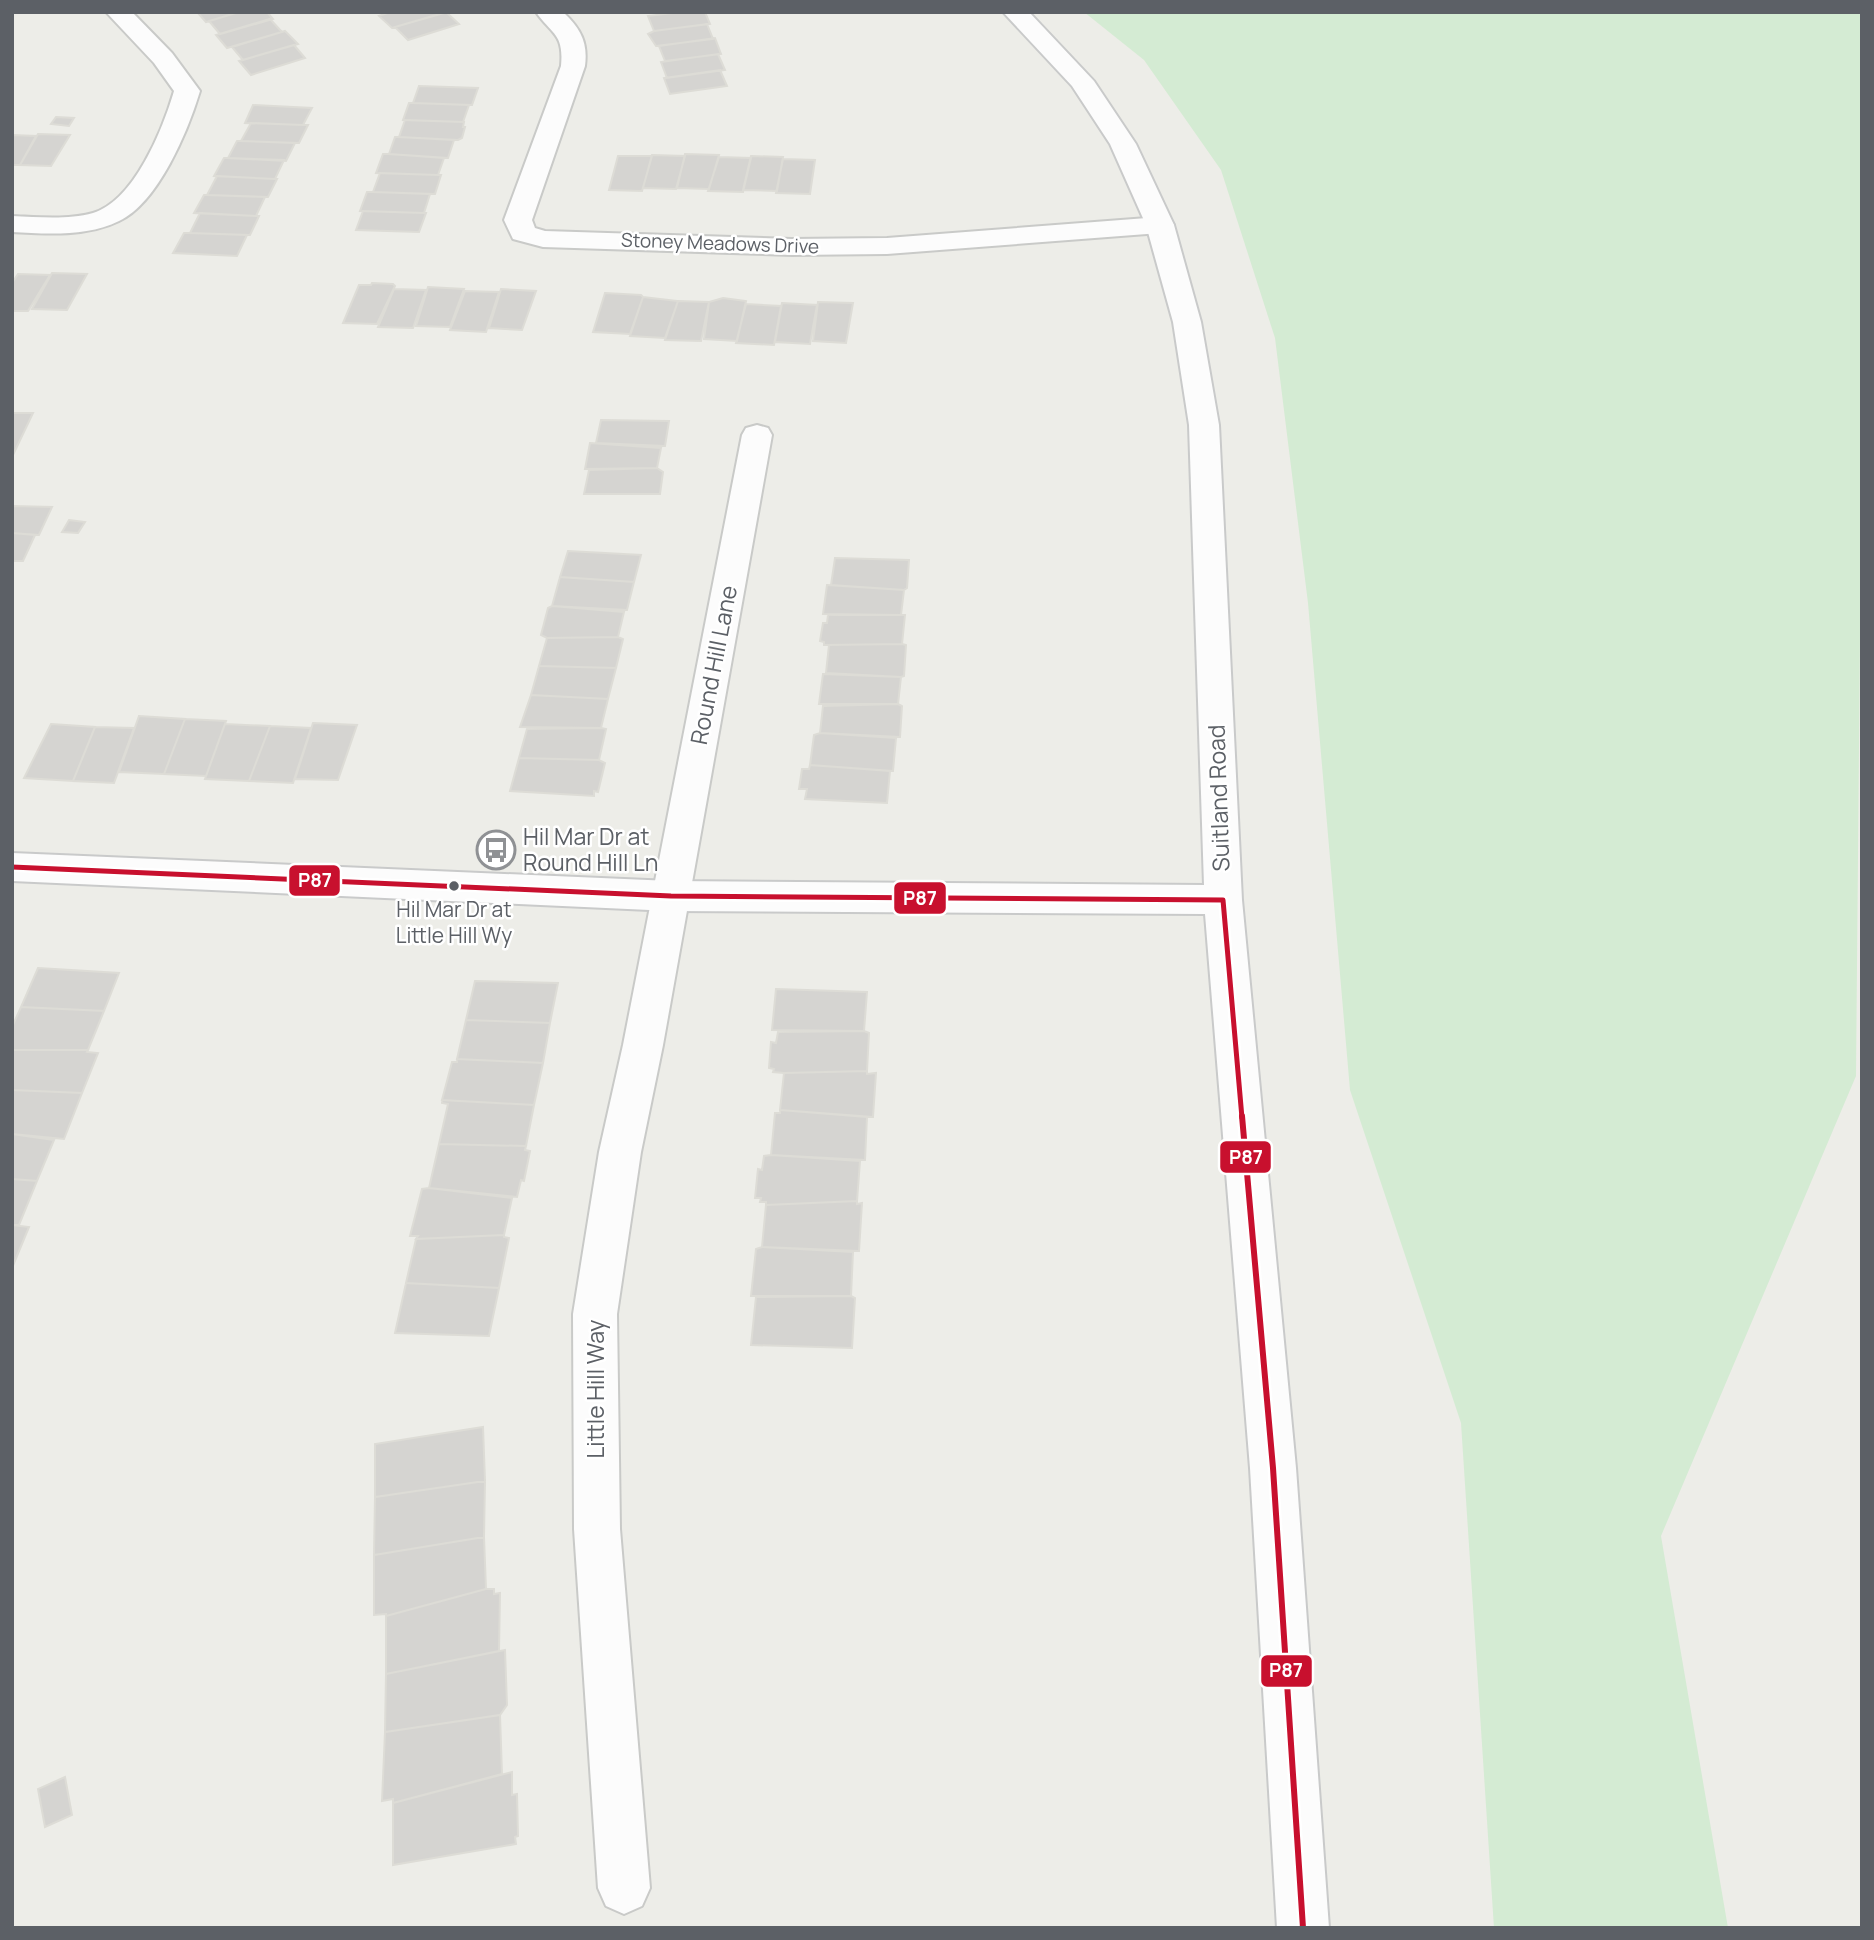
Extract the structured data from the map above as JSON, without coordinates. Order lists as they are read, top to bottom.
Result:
{
  "streets": {
    "street": [
      "Stoney Meadows Drive",
      "Round Hill Lane",
      "Suitland Road",
      "Little Hill Way"
    ]
  },
  "crossings": [
    ["Stoney Meadows Drive", "Suitland Road"],
    ["Round Hill Lane", "Little Hill Way"]
  ],
  "places": {
    "bus stop": ["Hil Mar Dr at Round Hill Ln"],
    "other": ["Hil Mar Dr at Little Hill Wy"]
  },
  "lines": ["transit line P87"]
}
